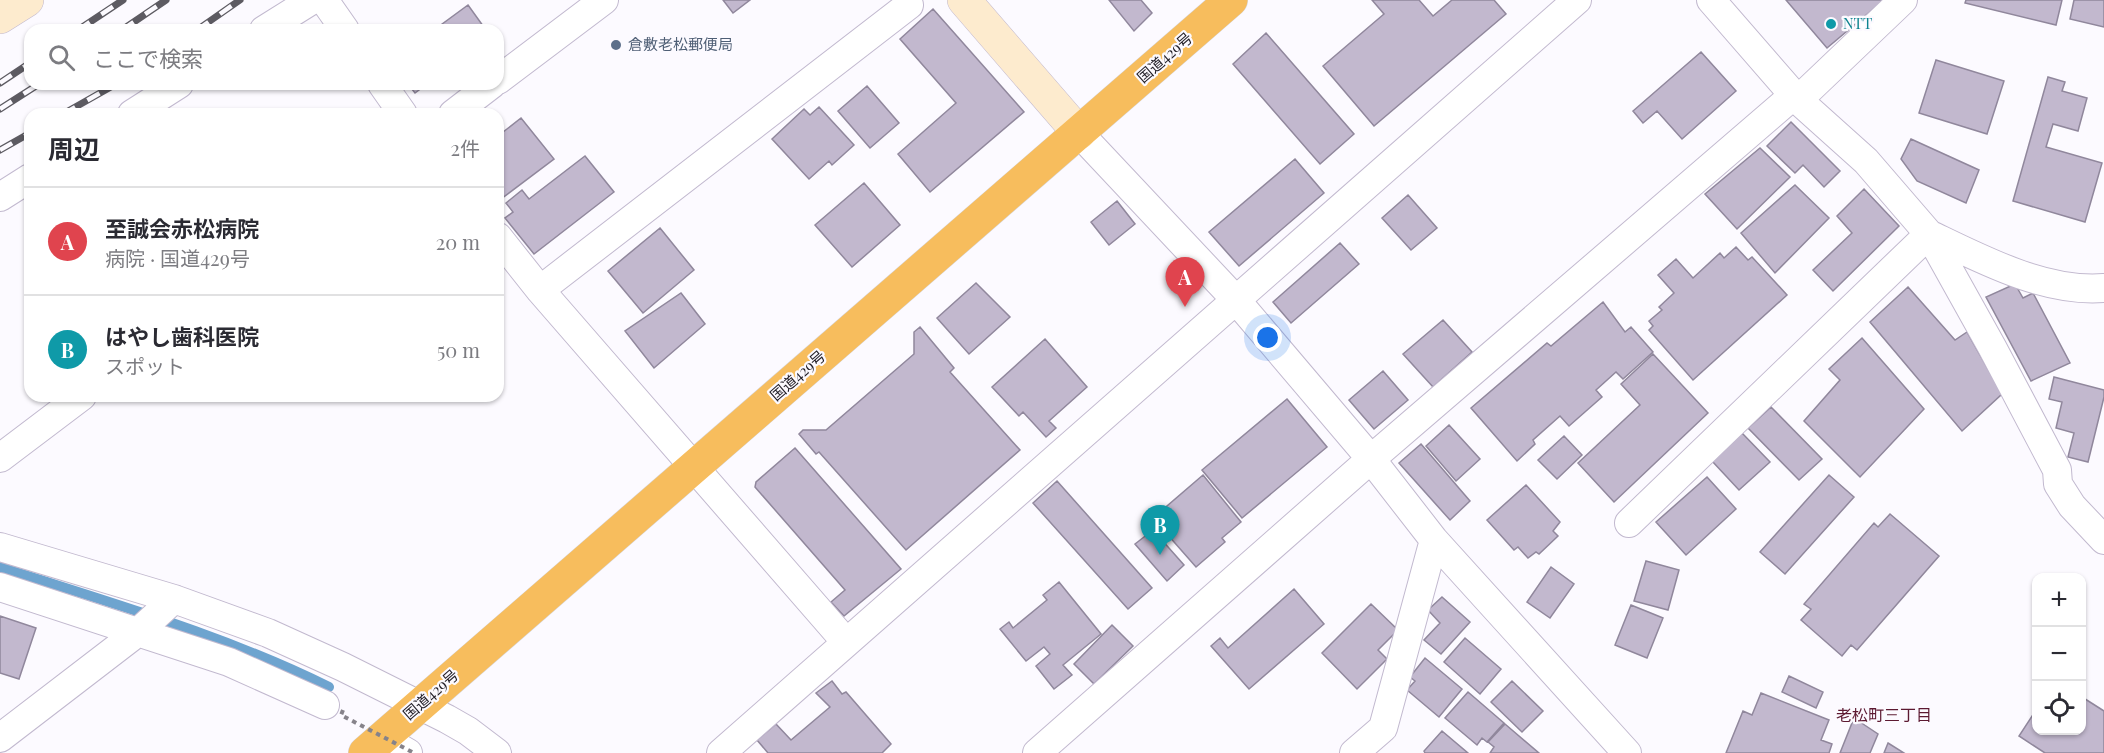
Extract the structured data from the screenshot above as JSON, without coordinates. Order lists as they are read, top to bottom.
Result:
{
  "streets": {
    "highway": ["国道429号"]
  },
  "districts": ["老松町三丁目"],
  "places": ["NTT", "倉敷老松郵便局"],
  "page": {
    "search": "ここで検索",
    "heading": ["周辺", "2件"],
    "list": [
      {
        "mark": "A",
        "name": "至誠会赤松病院",
        "note": "病院 · 国道429号",
        "value": "20 m"
      },
      {
        "mark": "B",
        "name": "はやし歯科医院",
        "note": "スポット",
        "value": "50 m"
      }
    ],
    "pins": ["A", "B"],
    "map_buttons": ["+", "−"]
  }
}
